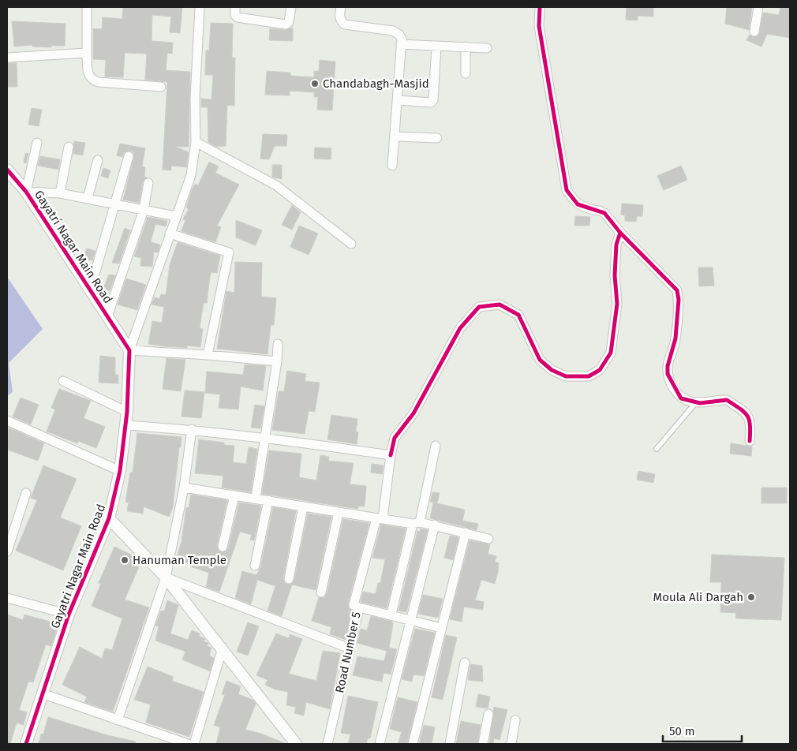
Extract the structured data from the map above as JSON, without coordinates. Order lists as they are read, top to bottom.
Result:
{
  "streets": {
    "street": ["Gayatri Nagar Main Road", "Road Number 5"]
  },
  "places": ["Chandabagh-Masjid", "Hanuman Temple", "Moula Ali Dargah"],
  "scale_bar": "50 m"
}
